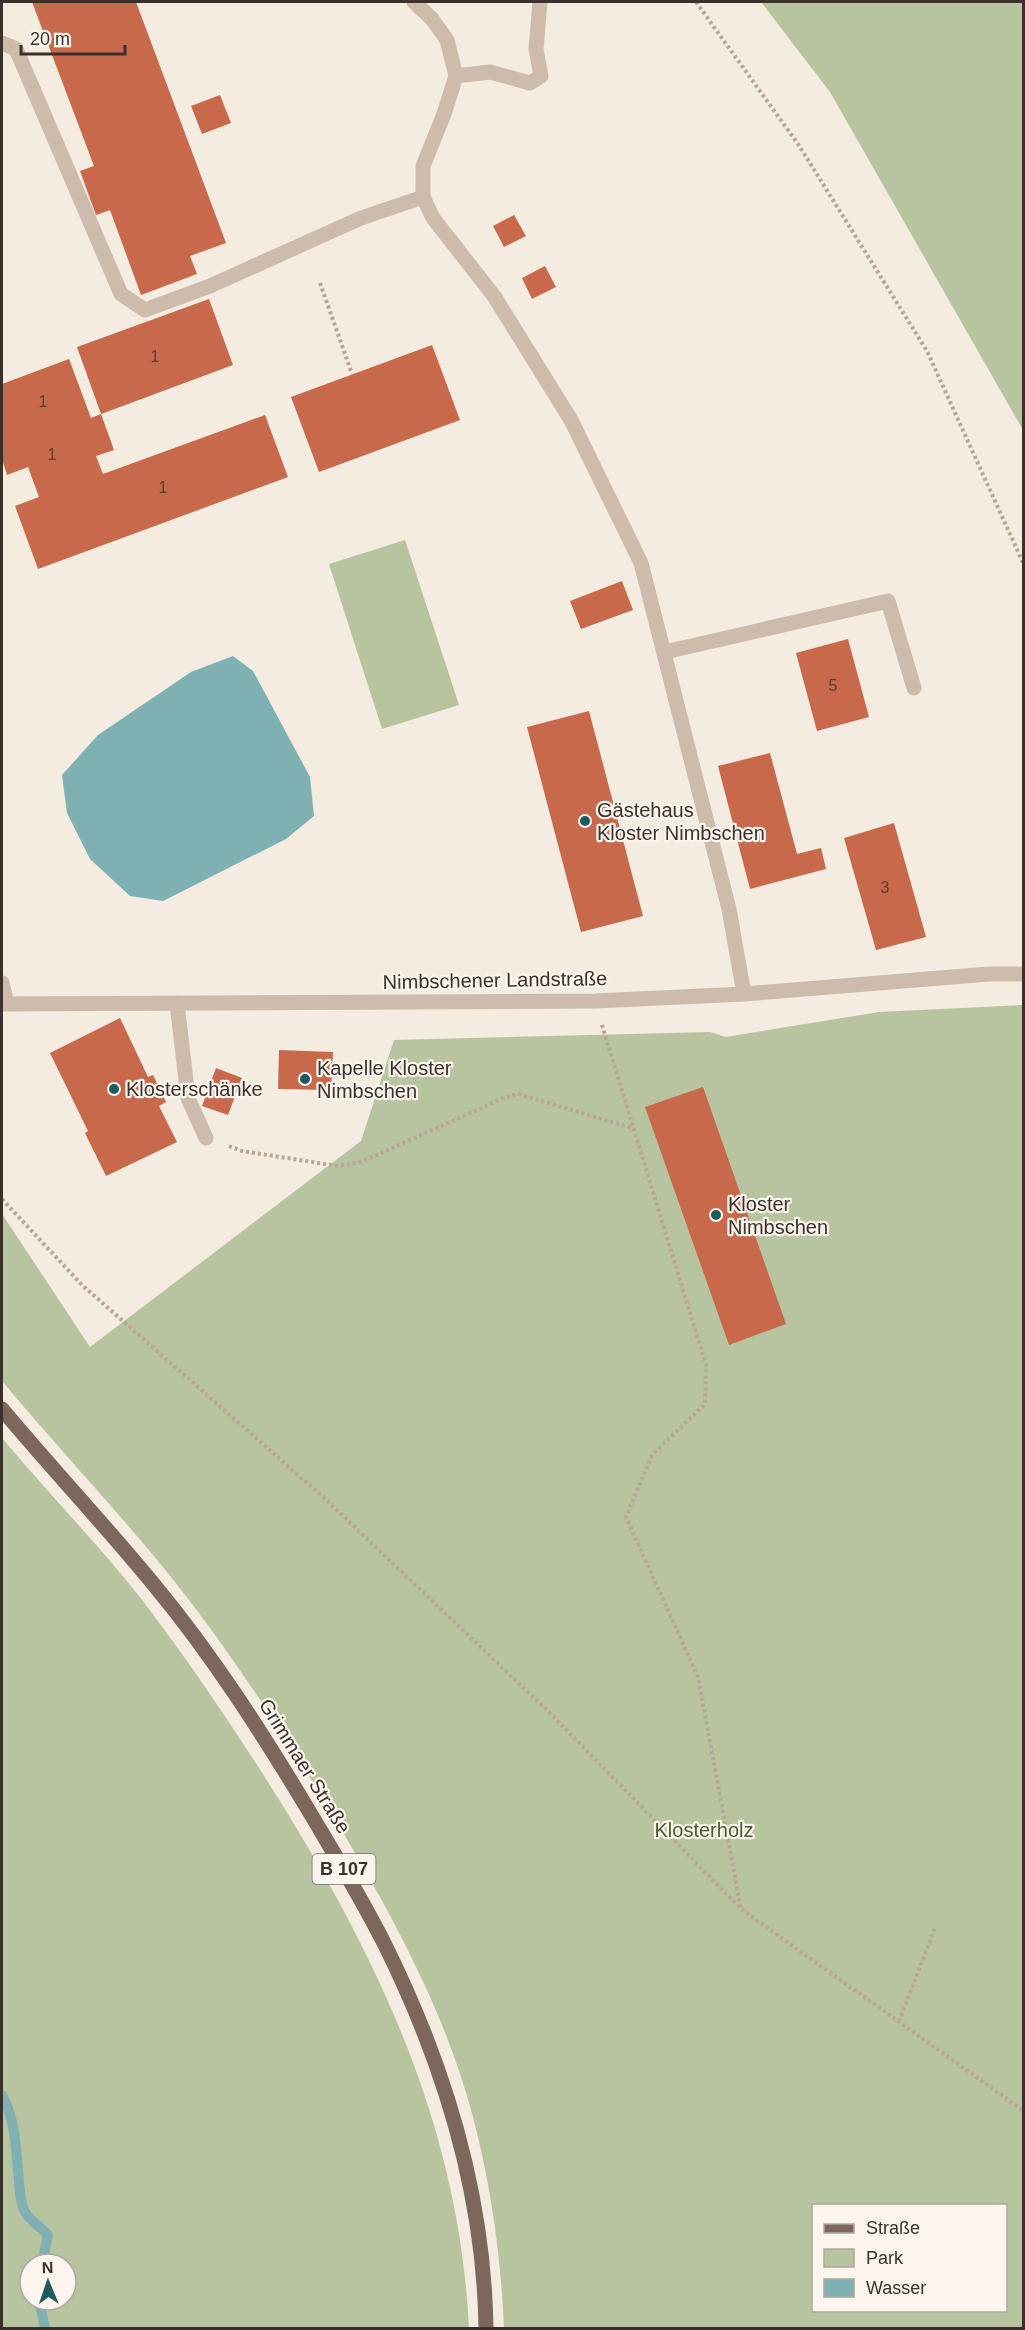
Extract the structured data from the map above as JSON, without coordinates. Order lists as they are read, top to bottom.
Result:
{
  "streets": {
    "main road": ["Grimmaer Straße", "B 107"],
    "street": ["Nimbschener Landstraße"]
  },
  "parks": ["Klosterholz"],
  "places": [
    "Gästehaus Kloster Nimbschen",
    "Kapelle Kloster Nimbschen",
    "Klosterschänke",
    "Kloster Nimbschen"
  ],
  "house_numbers": [
    "1",
    "1",
    "1",
    "1",
    "5",
    "3"
  ],
  "legend": ["Straße", "Park", "Wasser"],
  "scale_bar": "20 m",
  "north": "top"
}
